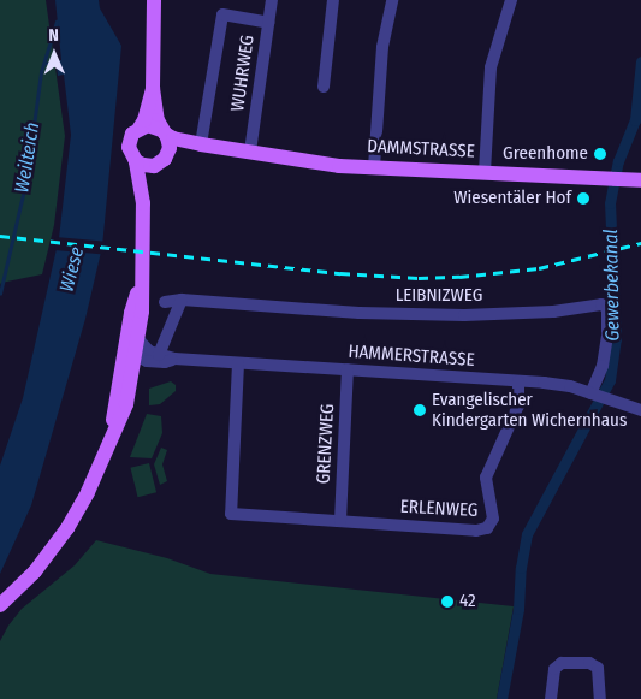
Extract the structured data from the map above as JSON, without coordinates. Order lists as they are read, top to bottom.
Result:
{
  "streets": {
    "main road": ["DAMMSTRASSE"],
    "street": [
      "WUHRWEG",
      "LEIBNIZWEG",
      "HAMMERSTRASSE",
      "GRENZWEG",
      "ERLENWEG"
    ]
  },
  "crossings": [
    ["WUHRWEG", "DAMMSTRASSE"],
    ["LEIBNIZWEG", "HAMMERSTRASSE"],
    ["HAMMERSTRASSE", "GRENZWEG"],
    ["HAMMERSTRASSE", "ERLENWEG"],
    ["GRENZWEG", "ERLENWEG"]
  ],
  "water": ["Weilteich", "Wiese", "Gewerbekanal"],
  "places": [
    "Greenhome",
    "Wiesentäler Hof",
    "Evangelischer Kindergarten Wichernhaus",
    "42"
  ],
  "north": "top"
}
